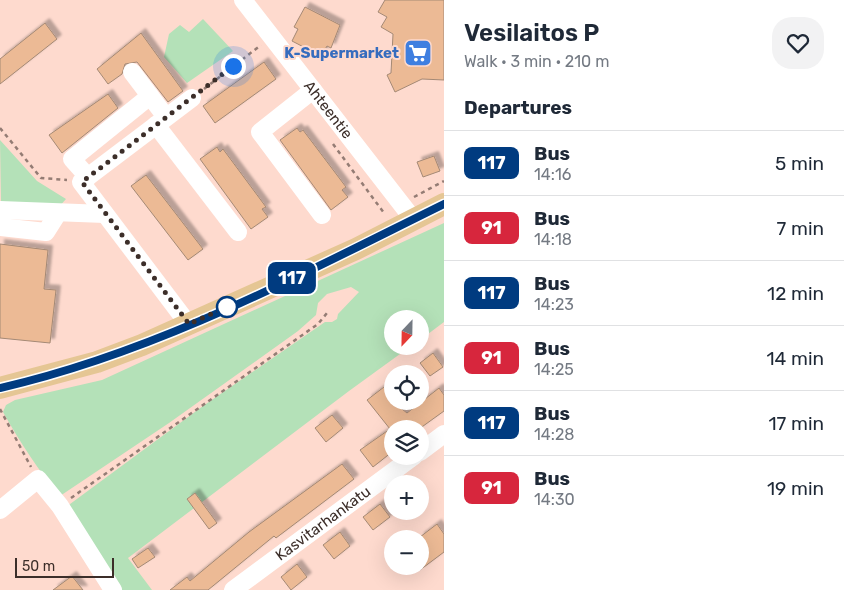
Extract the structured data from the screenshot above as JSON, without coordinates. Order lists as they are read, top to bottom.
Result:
{
  "streets": {
    "street": ["Ahteentie", "Kasvitarhankatu"]
  },
  "places": {
    "supermarket": ["K-Supermarket"]
  },
  "lines": ["bus line 117"],
  "scale_bar": "50 m",
  "north": "bottom",
  "page": {
    "on_map": "117",
    "heading": [
      ["Vesilaitos P", "Walk · 3 min · 210 m"],
      "Departures"
    ],
    "list": [
      {
        "mark": "117",
        "name": "Bus",
        "note": "14:16",
        "value": "5 min"
      },
      {
        "mark": "91",
        "name": "Bus",
        "note": "14:18",
        "value": "7 min"
      },
      {
        "mark": "117",
        "name": "Bus",
        "note": "14:23",
        "value": "12 min"
      },
      {
        "mark": "91",
        "name": "Bus",
        "note": "14:25",
        "value": "14 min"
      },
      {
        "mark": "117",
        "name": "Bus",
        "note": "14:28",
        "value": "17 min"
      },
      {
        "mark": "91",
        "name": "Bus",
        "note": "14:30",
        "value": "19 min"
      }
    ],
    "map_buttons": ["+", "−"],
    "scale": "50 m"
  }
}
